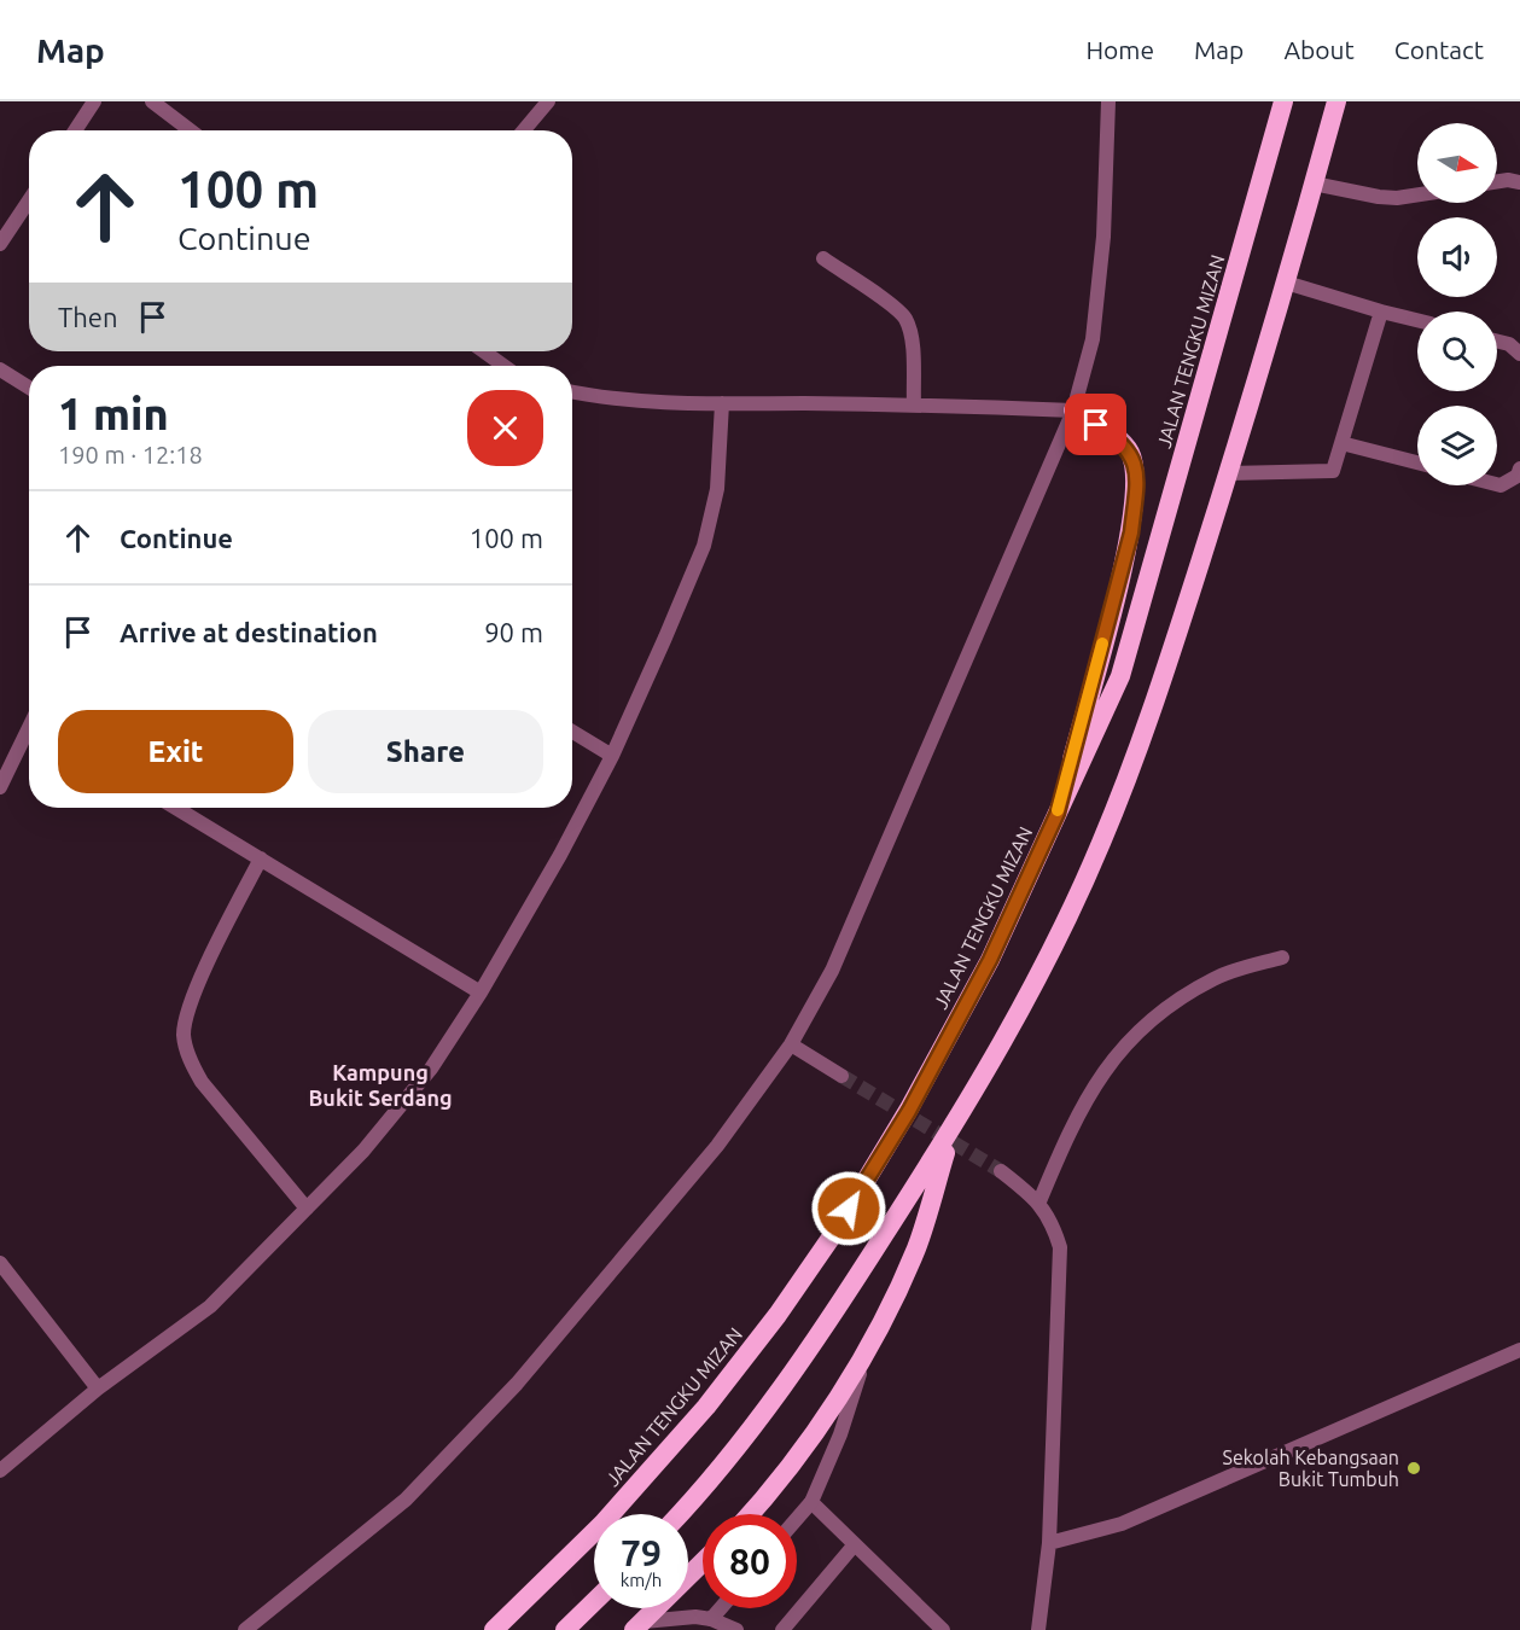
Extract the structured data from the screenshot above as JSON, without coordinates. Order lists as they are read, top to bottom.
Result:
{
  "streets": {
    "highway": ["JALAN TENGKU MIZAN"]
  },
  "districts": ["Kampung Bukit Serdang"],
  "places": ["Sekolah Kebangsaan Bukit Tumbuh"],
  "north": "right",
  "page": {
    "header": "Map",
    "nav": [
      "Home",
      "Map",
      "About",
      "Contact"
    ],
    "turn": ["100 m", "Continue"],
    "then": "Then",
    "heading": ["1 min", "190 m · 12:18"],
    "list": [
      {
        "name": "Continue",
        "value": "100 m"
      },
      {
        "name": "Arrive at destination",
        "value": "90 m"
      }
    ],
    "buttons": ["Exit", "Share"],
    "speed": "79 km/h",
    "limit": "80"
  }
}
